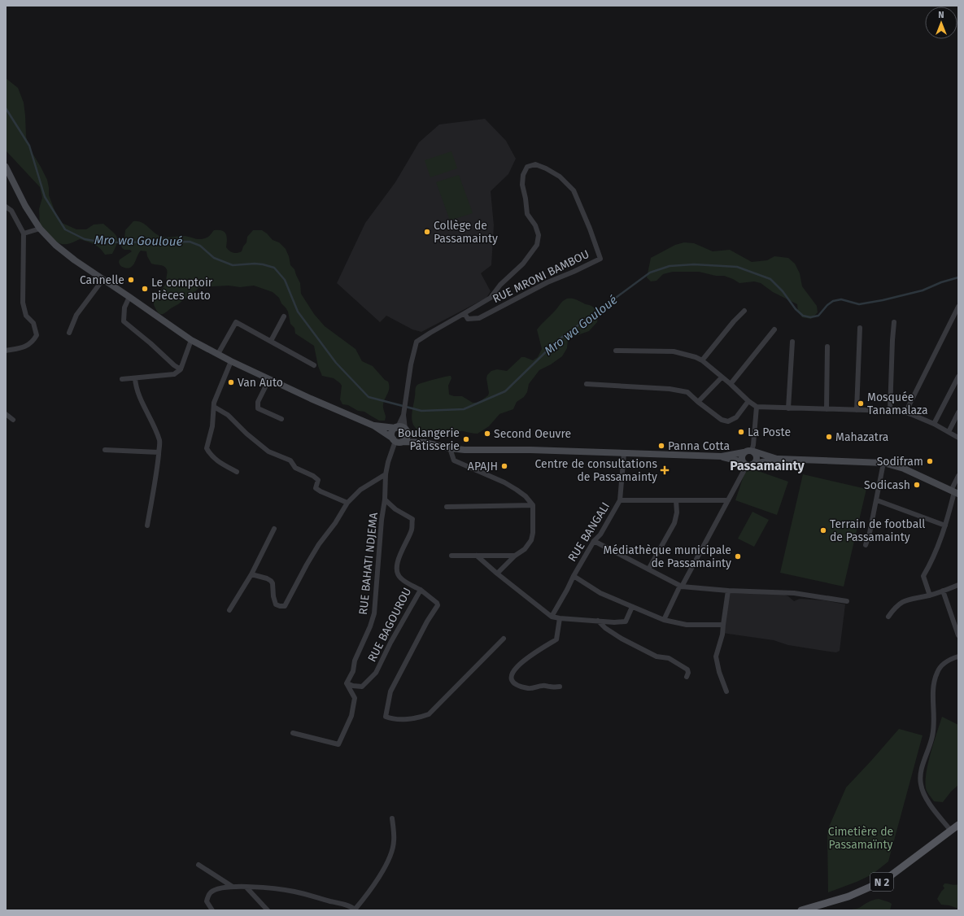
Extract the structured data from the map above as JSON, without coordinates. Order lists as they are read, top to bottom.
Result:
{
  "streets": {
    "main road": ["N 2"],
    "street": [
      "RUE MRONI BAMBOU",
      "RUE BANGALI",
      "RUE BAHATI NDJEMA",
      "RUE BAGOUROU"
    ]
  },
  "crossings": [
    ["RUE BAHATI NDJEMA", "RUE BAGOUROU"]
  ],
  "districts": ["Passamainty"],
  "water": ["Mro wa Gouloué"],
  "parks": ["Cimetière de Passamaïnty"],
  "places": {
    "other": [
      "Collège de Passamainty",
      "Cannelle",
      "Le comptoir pièces auto",
      "Van Auto",
      "Mosquée Tanamalaza",
      "La Poste",
      "Second Oeuvre",
      "Mahazatra",
      "Boulangerie Pâtisserie",
      "Panna Cotta",
      "Sodifram",
      "APAJH",
      "Sodicash",
      "Terrain de football de Passamainty",
      "Médiathèque municipale de Passamainty"
    ],
    "health": ["Centre de consultations de Passamainty"]
  },
  "north": "top"
}
